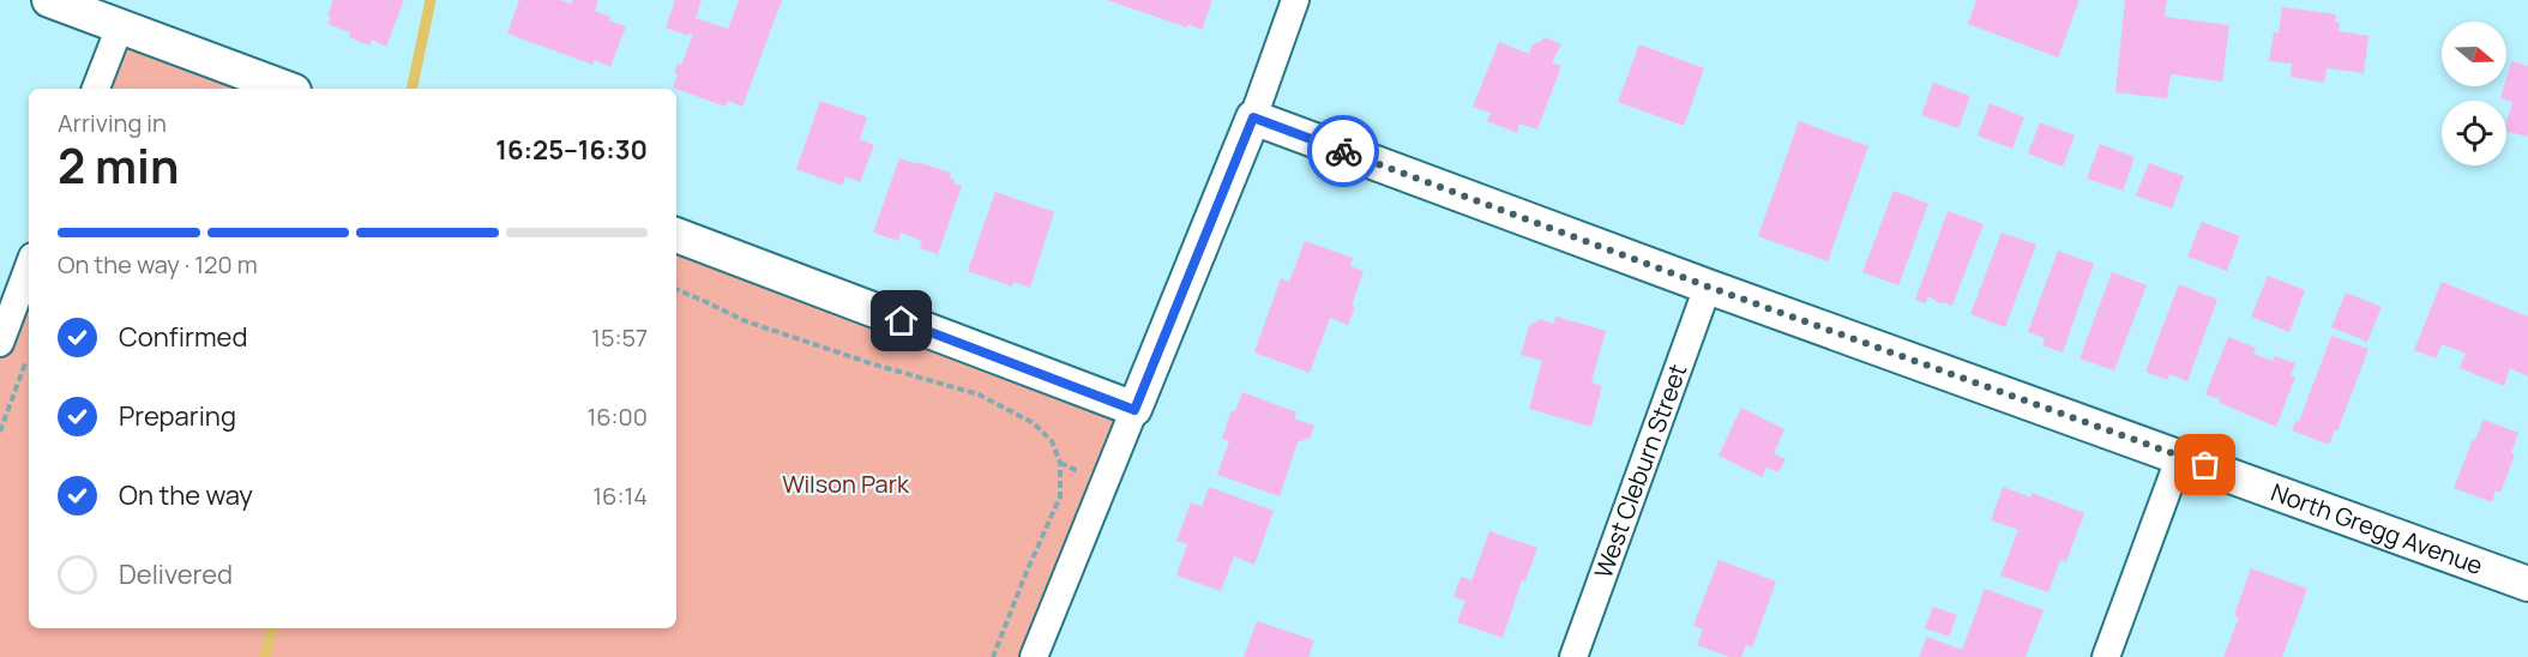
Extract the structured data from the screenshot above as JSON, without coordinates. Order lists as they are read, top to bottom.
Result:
{
  "streets": {
    "street": ["West Cleburn Street", "North Gregg Avenue"]
  },
  "crossings": [
    ["West Cleburn Street", "North Gregg Avenue"]
  ],
  "parks": ["Wilson Park"],
  "north": "right",
  "page": {
    "heading": ["2 min", "Arriving in", "16:25–16:30"],
    "bar": "On the way · 120 m",
    "list": [
      ["Confirmed", "15:57"],
      ["Preparing", "16:00"],
      ["On the way", "16:14"],
      "Delivered"
    ]
  }
}
